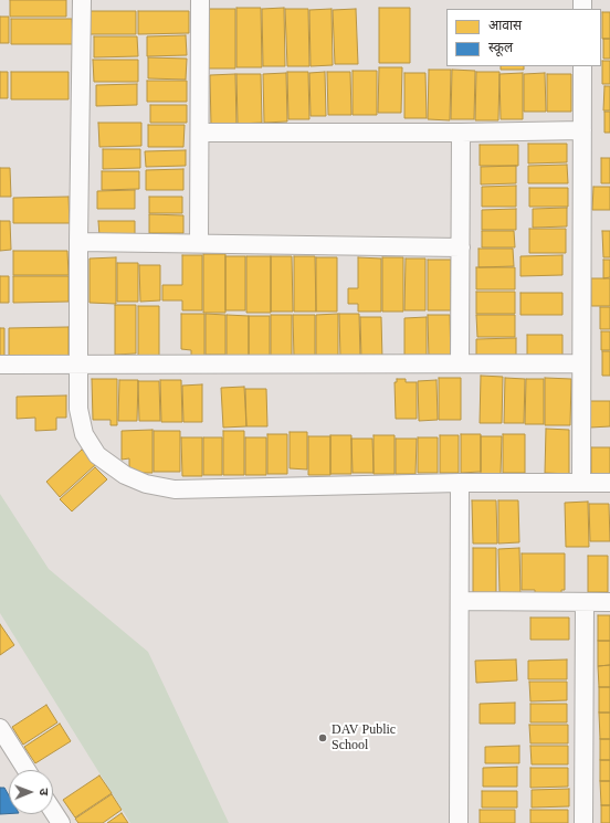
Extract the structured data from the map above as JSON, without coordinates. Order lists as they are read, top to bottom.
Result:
{
  "places": ["DAV Public School"],
  "legend": ["आवास", "स्कूल"],
  "north": "right"
}
